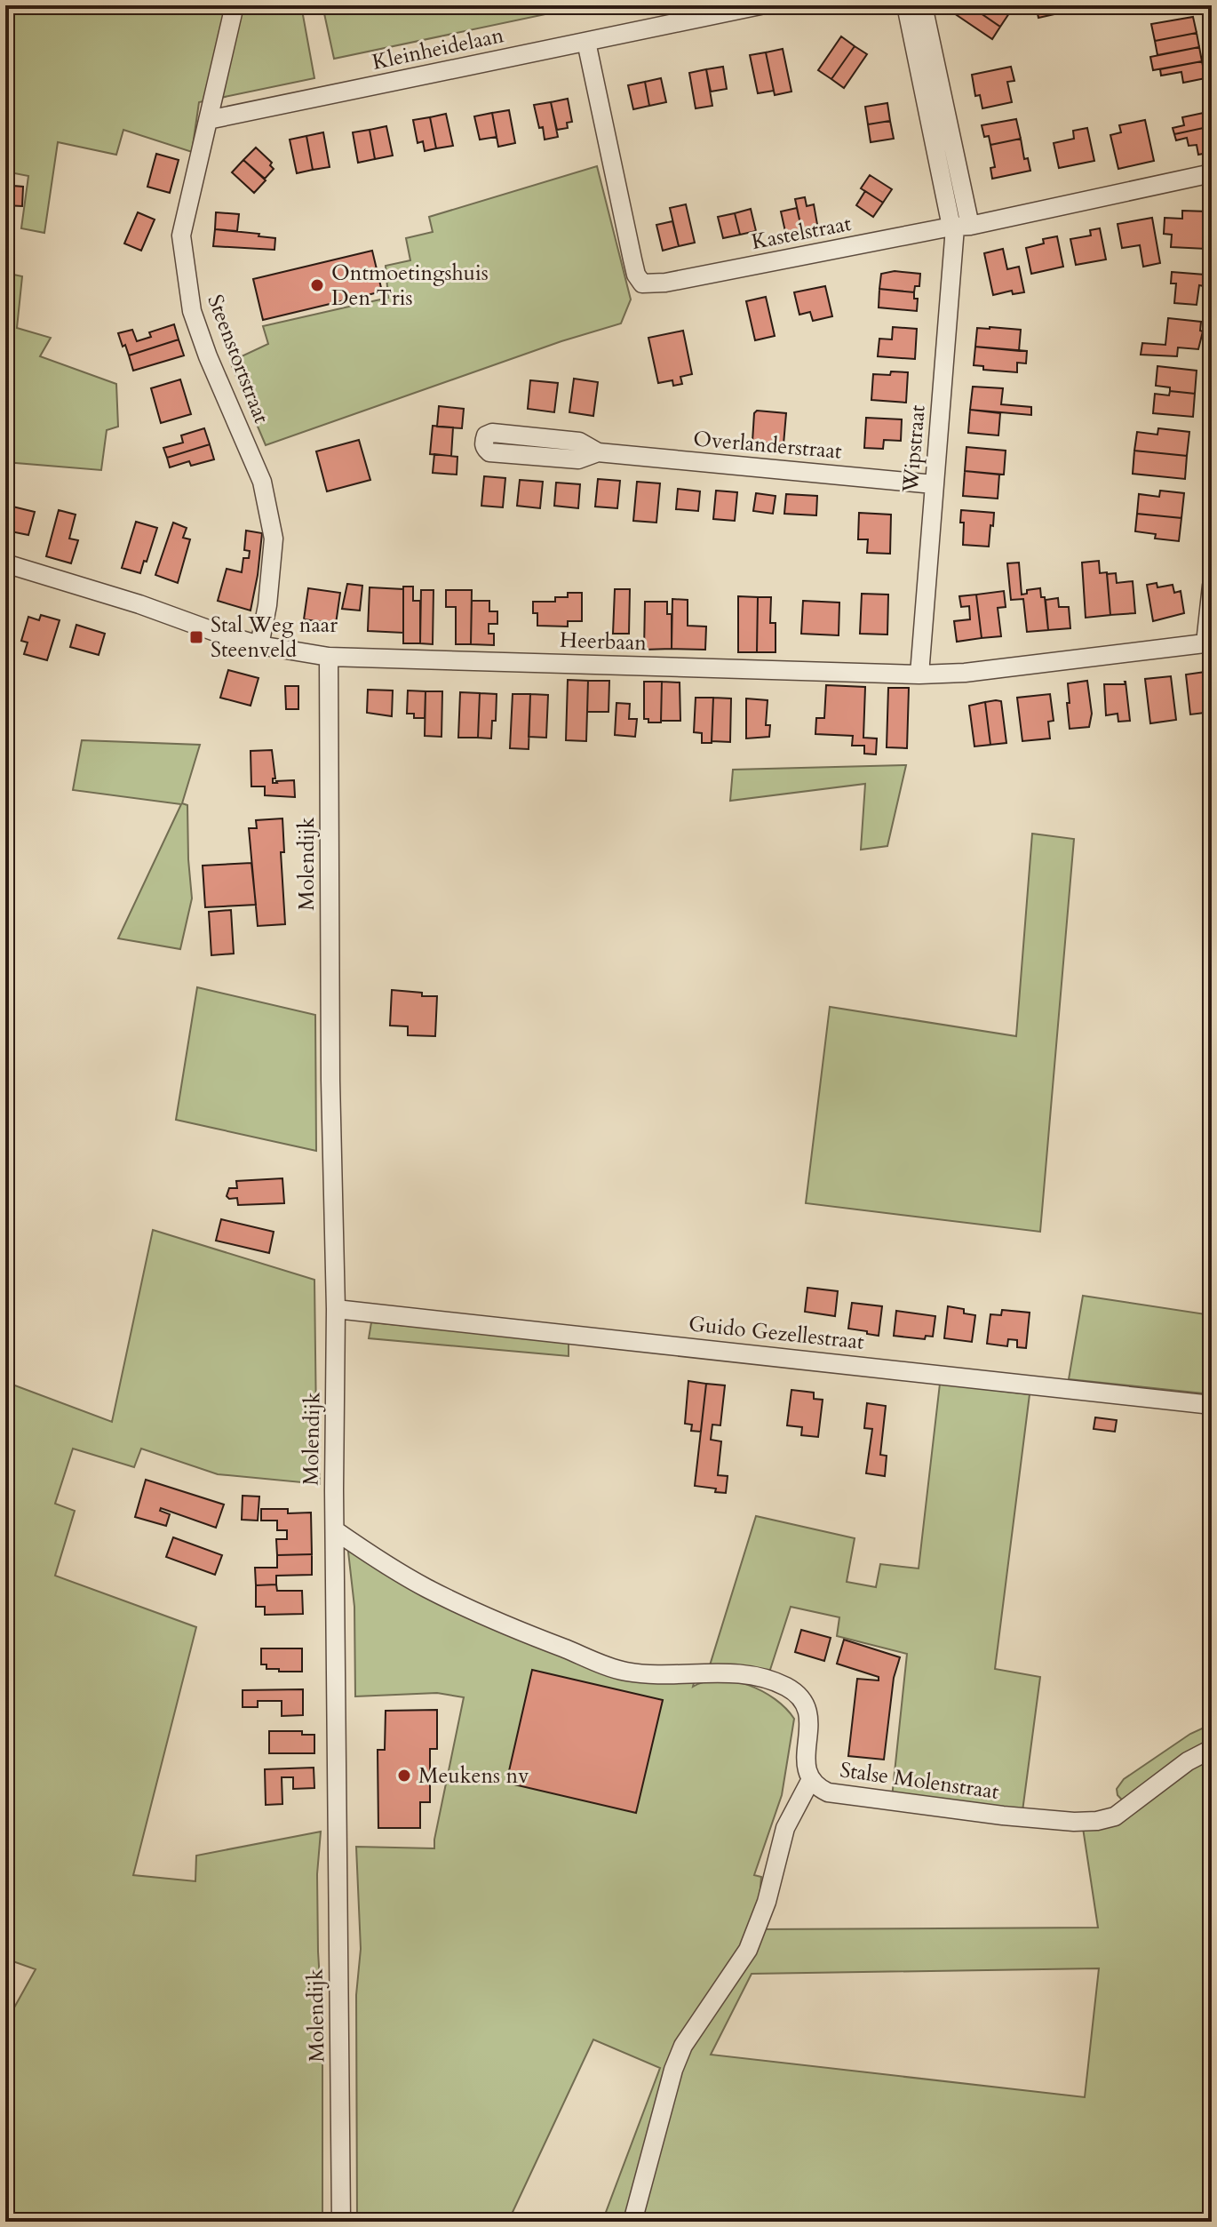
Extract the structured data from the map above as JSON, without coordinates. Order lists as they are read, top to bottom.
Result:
{
  "streets": {
    "street": [
      "Kleinheidelaan",
      "Kastelstraat",
      "Steenstortstraat",
      "Overlanderstraat",
      "Wipstraat",
      "Heerbaan",
      "Molendijk",
      "Guido Gezellestraat",
      "Stalse Molenstraat"
    ]
  },
  "crossings": [
    ["Kleinheidelaan", "Kastelstraat"],
    ["Kleinheidelaan", "Steenstortstraat"],
    ["Kastelstraat", "Wipstraat"],
    ["Steenstortstraat", "Heerbaan"],
    ["Overlanderstraat", "Wipstraat"],
    ["Wipstraat", "Heerbaan"],
    ["Heerbaan", "Molendijk"],
    ["Molendijk", "Guido Gezellestraat"],
    ["Molendijk", "Stalse Molenstraat"]
  ],
  "places": {
    "other": ["Ontmoetingshuis Den Tris", "Meukens nv"],
    "transit": ["Stal Weg naar Steenveld"]
  }
}
